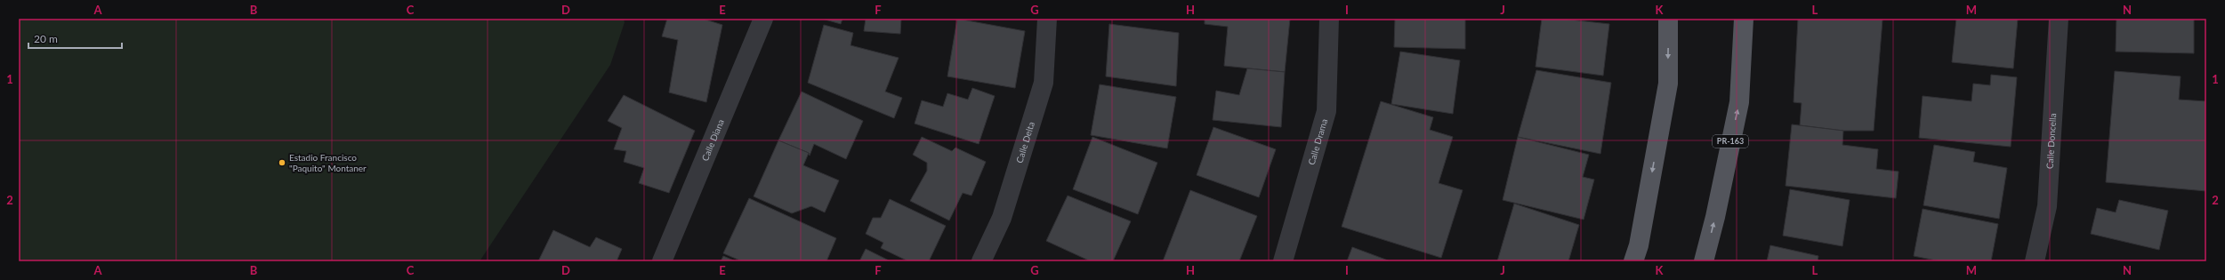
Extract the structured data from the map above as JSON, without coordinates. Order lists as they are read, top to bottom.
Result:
{
  "streets": {
    "main road": ["PR-163"],
    "street": [
      "Calle Diana",
      "Calle Doncella",
      "Calle Drama",
      "Calle Delta"
    ]
  },
  "places": ["Estadio Francisco \"Paquito\" Montaner"],
  "scale_bar": "20 m",
  "grid": {
    "columns": [
      "A",
      "B",
      "C",
      "D",
      "E",
      "F",
      "G",
      "H",
      "I",
      "J",
      "K",
      "L",
      "M",
      "N"
    ],
    "rows": ["1", "2"]
  }
}
